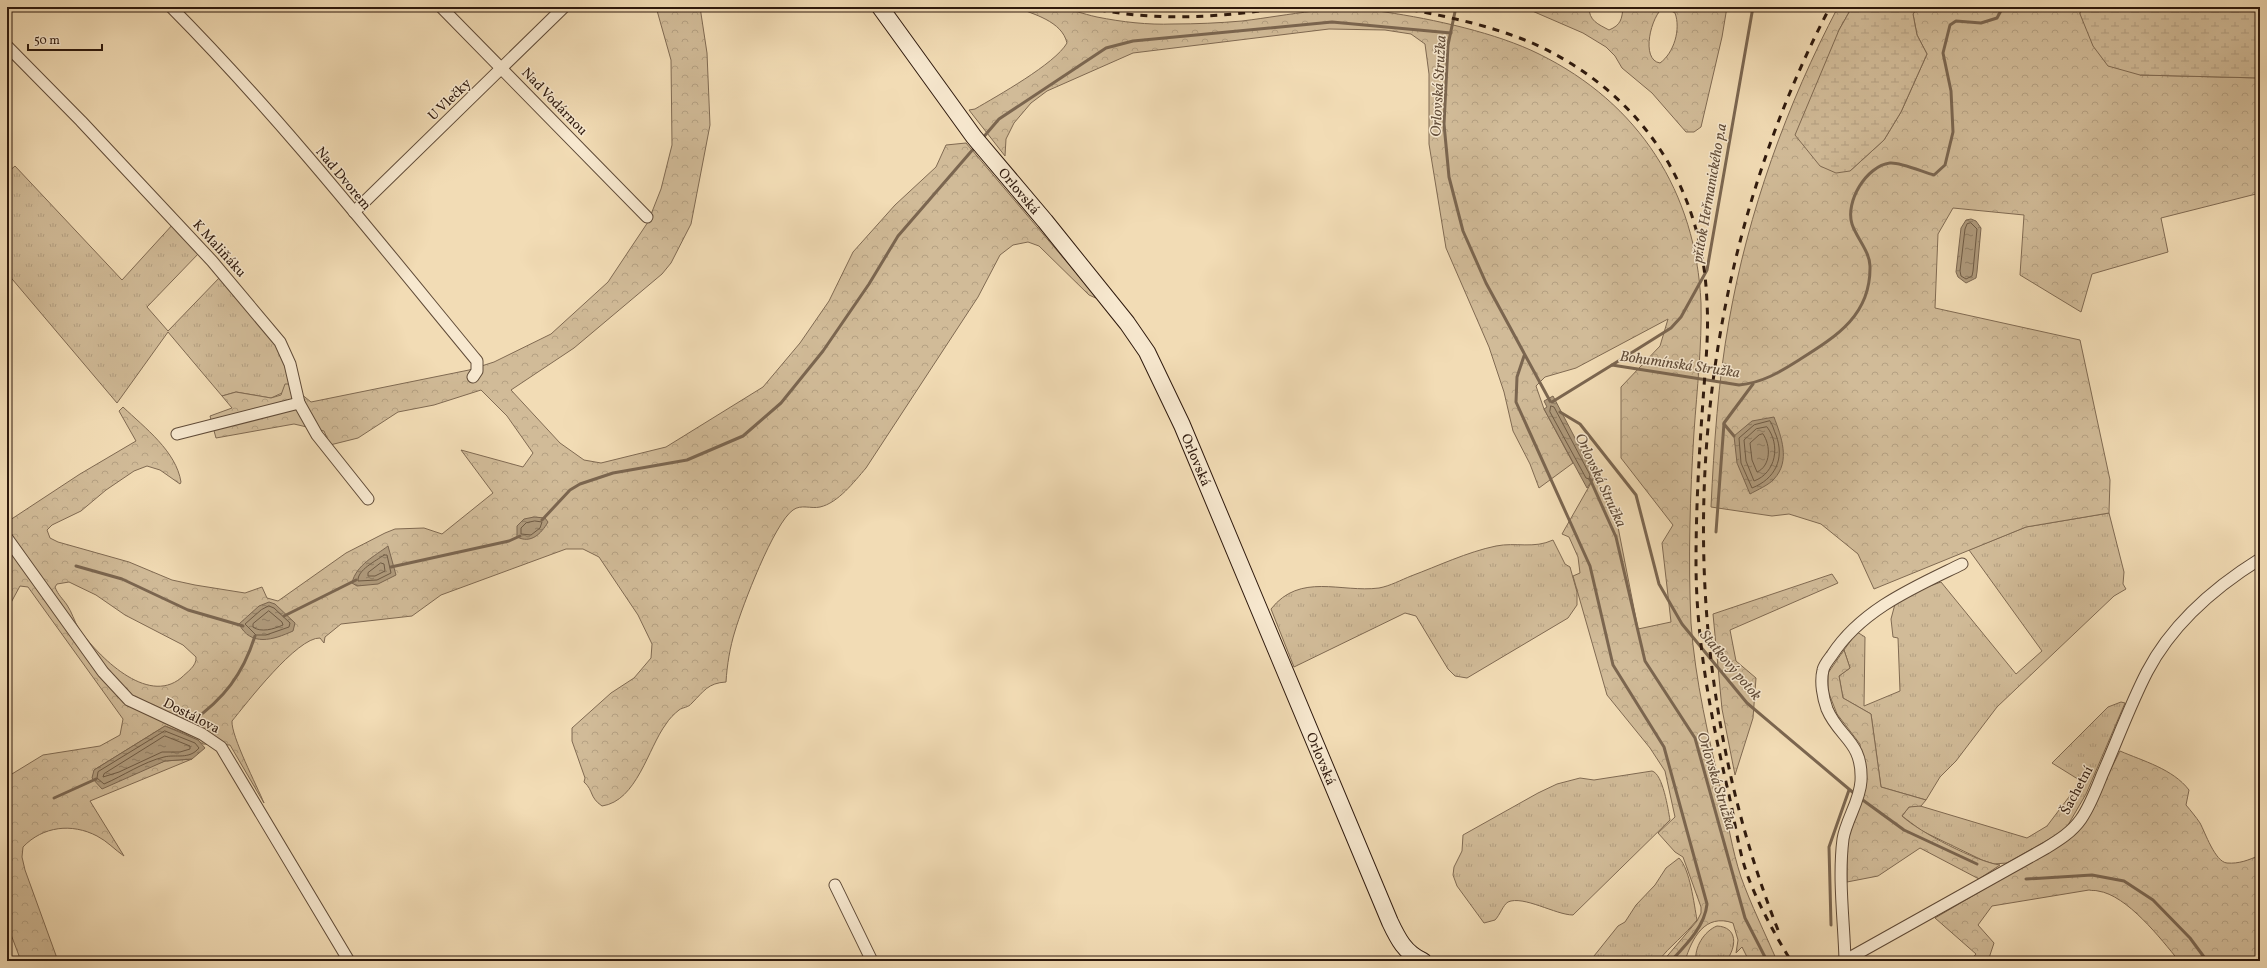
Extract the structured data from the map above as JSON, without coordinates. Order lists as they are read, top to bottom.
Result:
{
  "streets": {
    "main road": ["Orlovská"],
    "street": [
      "U Vlečky",
      "Nad Vodárnou",
      "Nad Dvorem",
      "K Maliňáku",
      "Dostálova",
      "Šachetní"
    ]
  },
  "crossings": [
    ["U Vlečky", "Nad Vodárnou"],
    ["U Vlečky", "Nad Dvorem"]
  ],
  "water": [
    "Orlovská Stružka",
    "přítok Heřmanického p.a",
    "Bohumínská Stružka",
    "Statkový potok"
  ],
  "scale_bar": "50 m"
}
